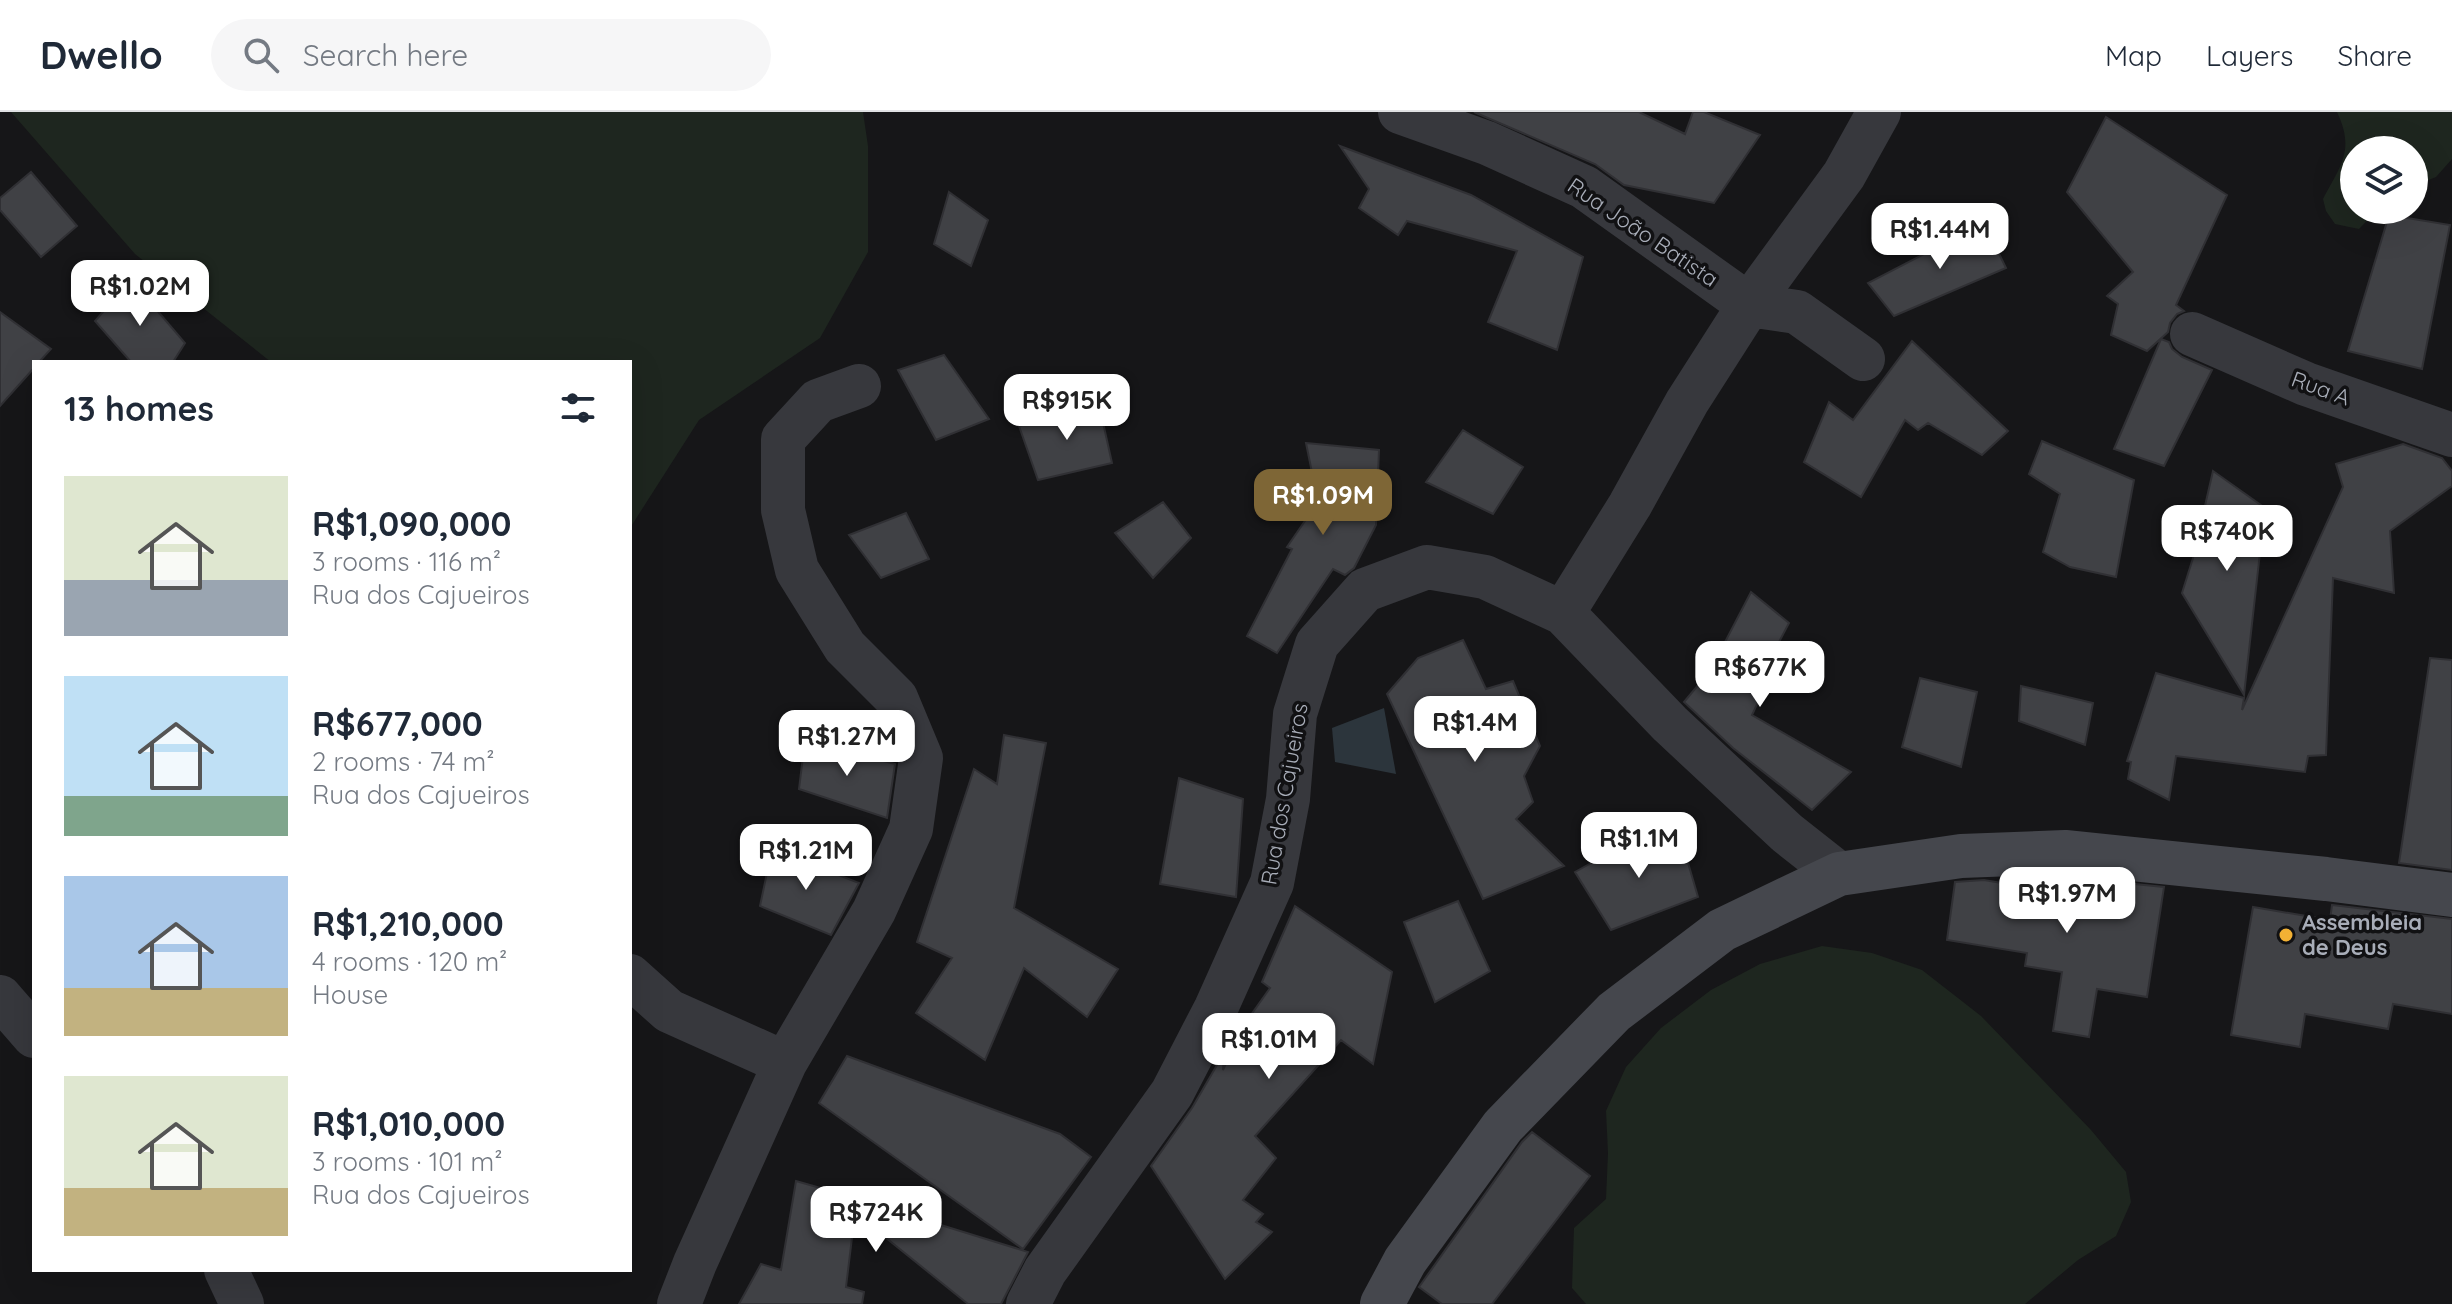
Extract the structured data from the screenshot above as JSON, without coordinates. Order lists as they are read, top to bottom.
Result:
{
  "streets": {
    "street": ["Rua João Batista", "Rua A", "Rua dos Cajueiros"]
  },
  "places": ["Assembleia de Deus"],
  "page": {
    "header": "Dwello",
    "search": "Search here",
    "nav": ["Map", "Layers", "Share"],
    "price": [
      "R$1.44M",
      "R$1.02M",
      "R$915K",
      "R$1.09M",
      "R$740K",
      "R$677K",
      "R$1.4M",
      "R$1.27M",
      "R$1.1M",
      "R$1.21M",
      "R$1.97M",
      "R$1.01M",
      "R$724K"
    ],
    "heading": "13 homes",
    "list": [
      {
        "name": "R$1,090,000",
        "note": "3 rooms · 116 m² · Rua dos Cajueiros"
      },
      {
        "name": "R$677,000",
        "note": "2 rooms · 74 m² · Rua dos Cajueiros"
      },
      {
        "name": "R$1,210,000",
        "note": "4 rooms · 120 m² · House"
      },
      {
        "name": "R$1,010,000",
        "note": "3 rooms · 101 m² · Rua dos Cajueiros"
      }
    ]
  }
}
